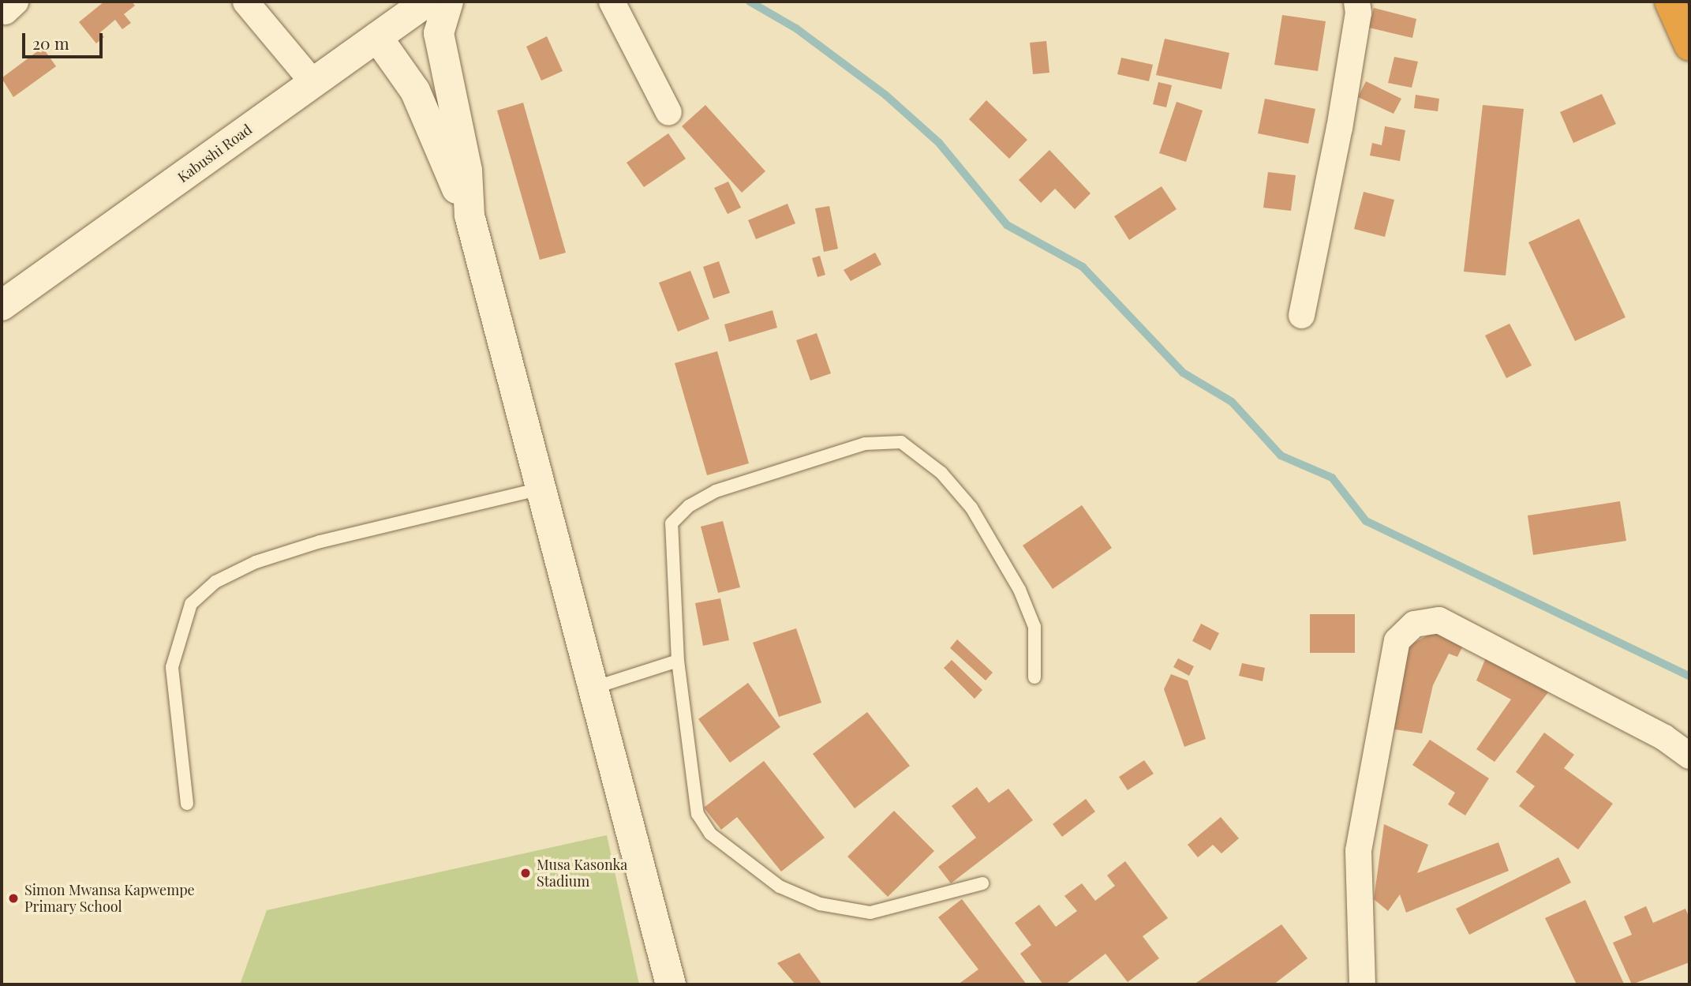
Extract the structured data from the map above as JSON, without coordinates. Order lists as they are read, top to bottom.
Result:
{
  "streets": {
    "street": ["Kabushi Road"]
  },
  "places": ["Musa Kasonka Stadium", "Simon Mwansa Kapwempe Primary School"],
  "scale_bar": "20 m"
}
